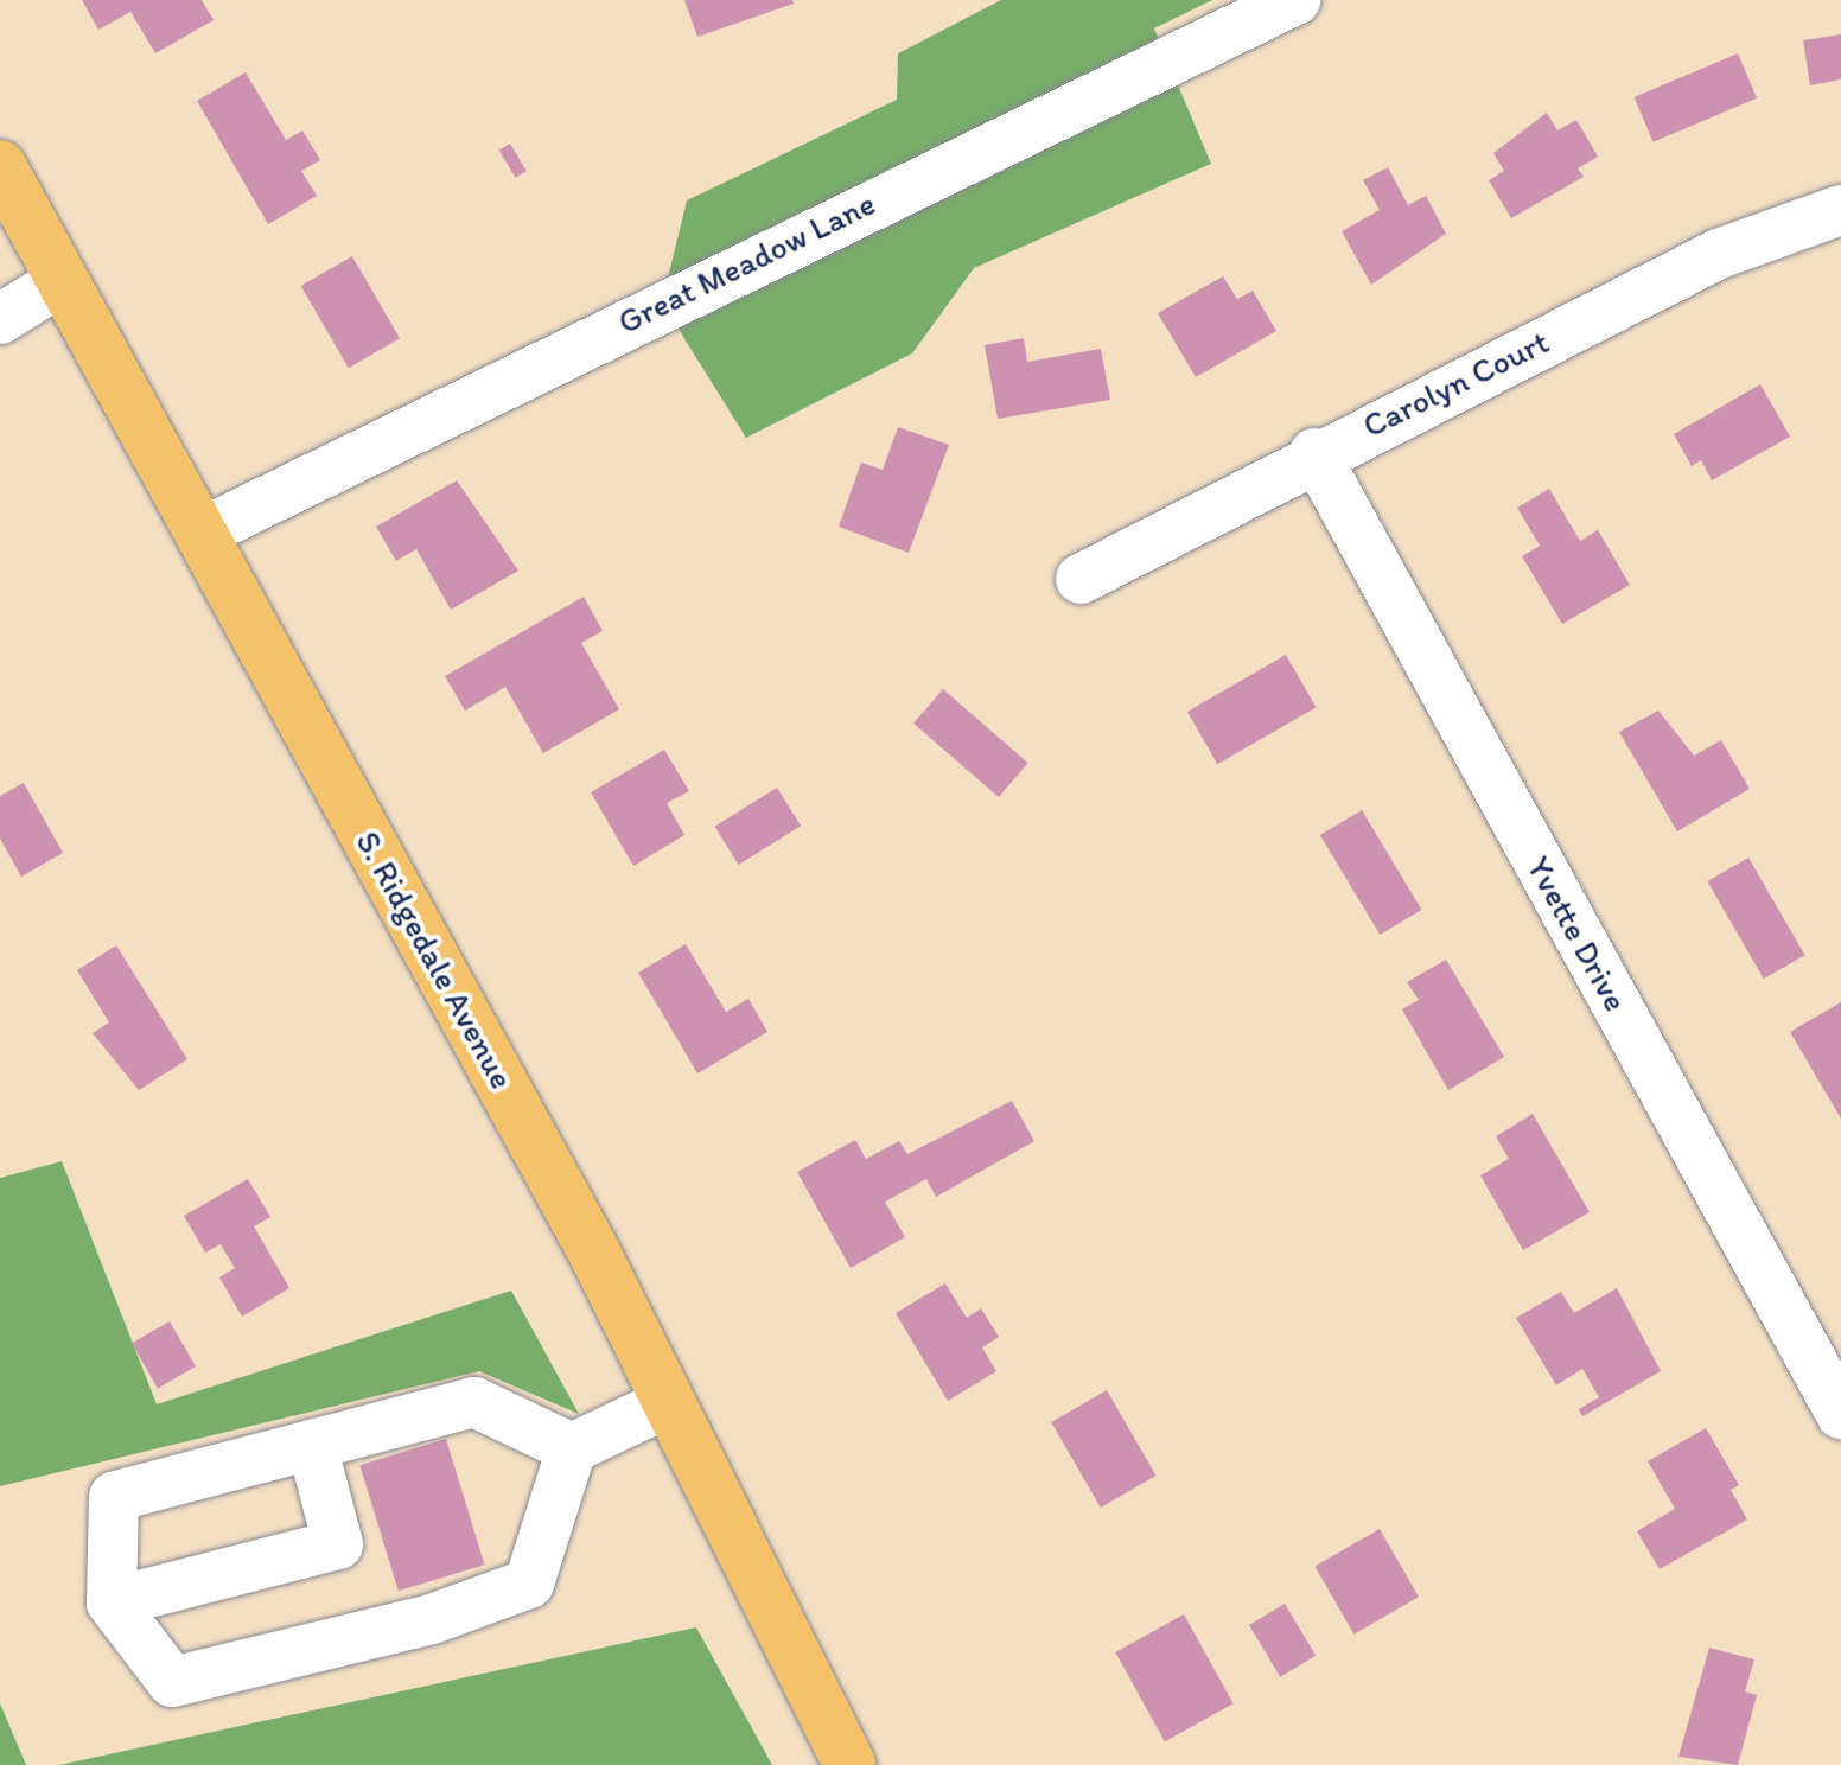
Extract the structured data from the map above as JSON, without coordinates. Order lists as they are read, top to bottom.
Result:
{
  "streets": {
    "main road": ["S. Ridgedale Avenue"],
    "street": ["Great Meadow Lane", "Carolyn Court", "Yvette Drive"]
  },
  "crossings": [
    ["Great Meadow Lane", "S. Ridgedale Avenue"],
    ["Carolyn Court", "Yvette Drive"]
  ]
}
